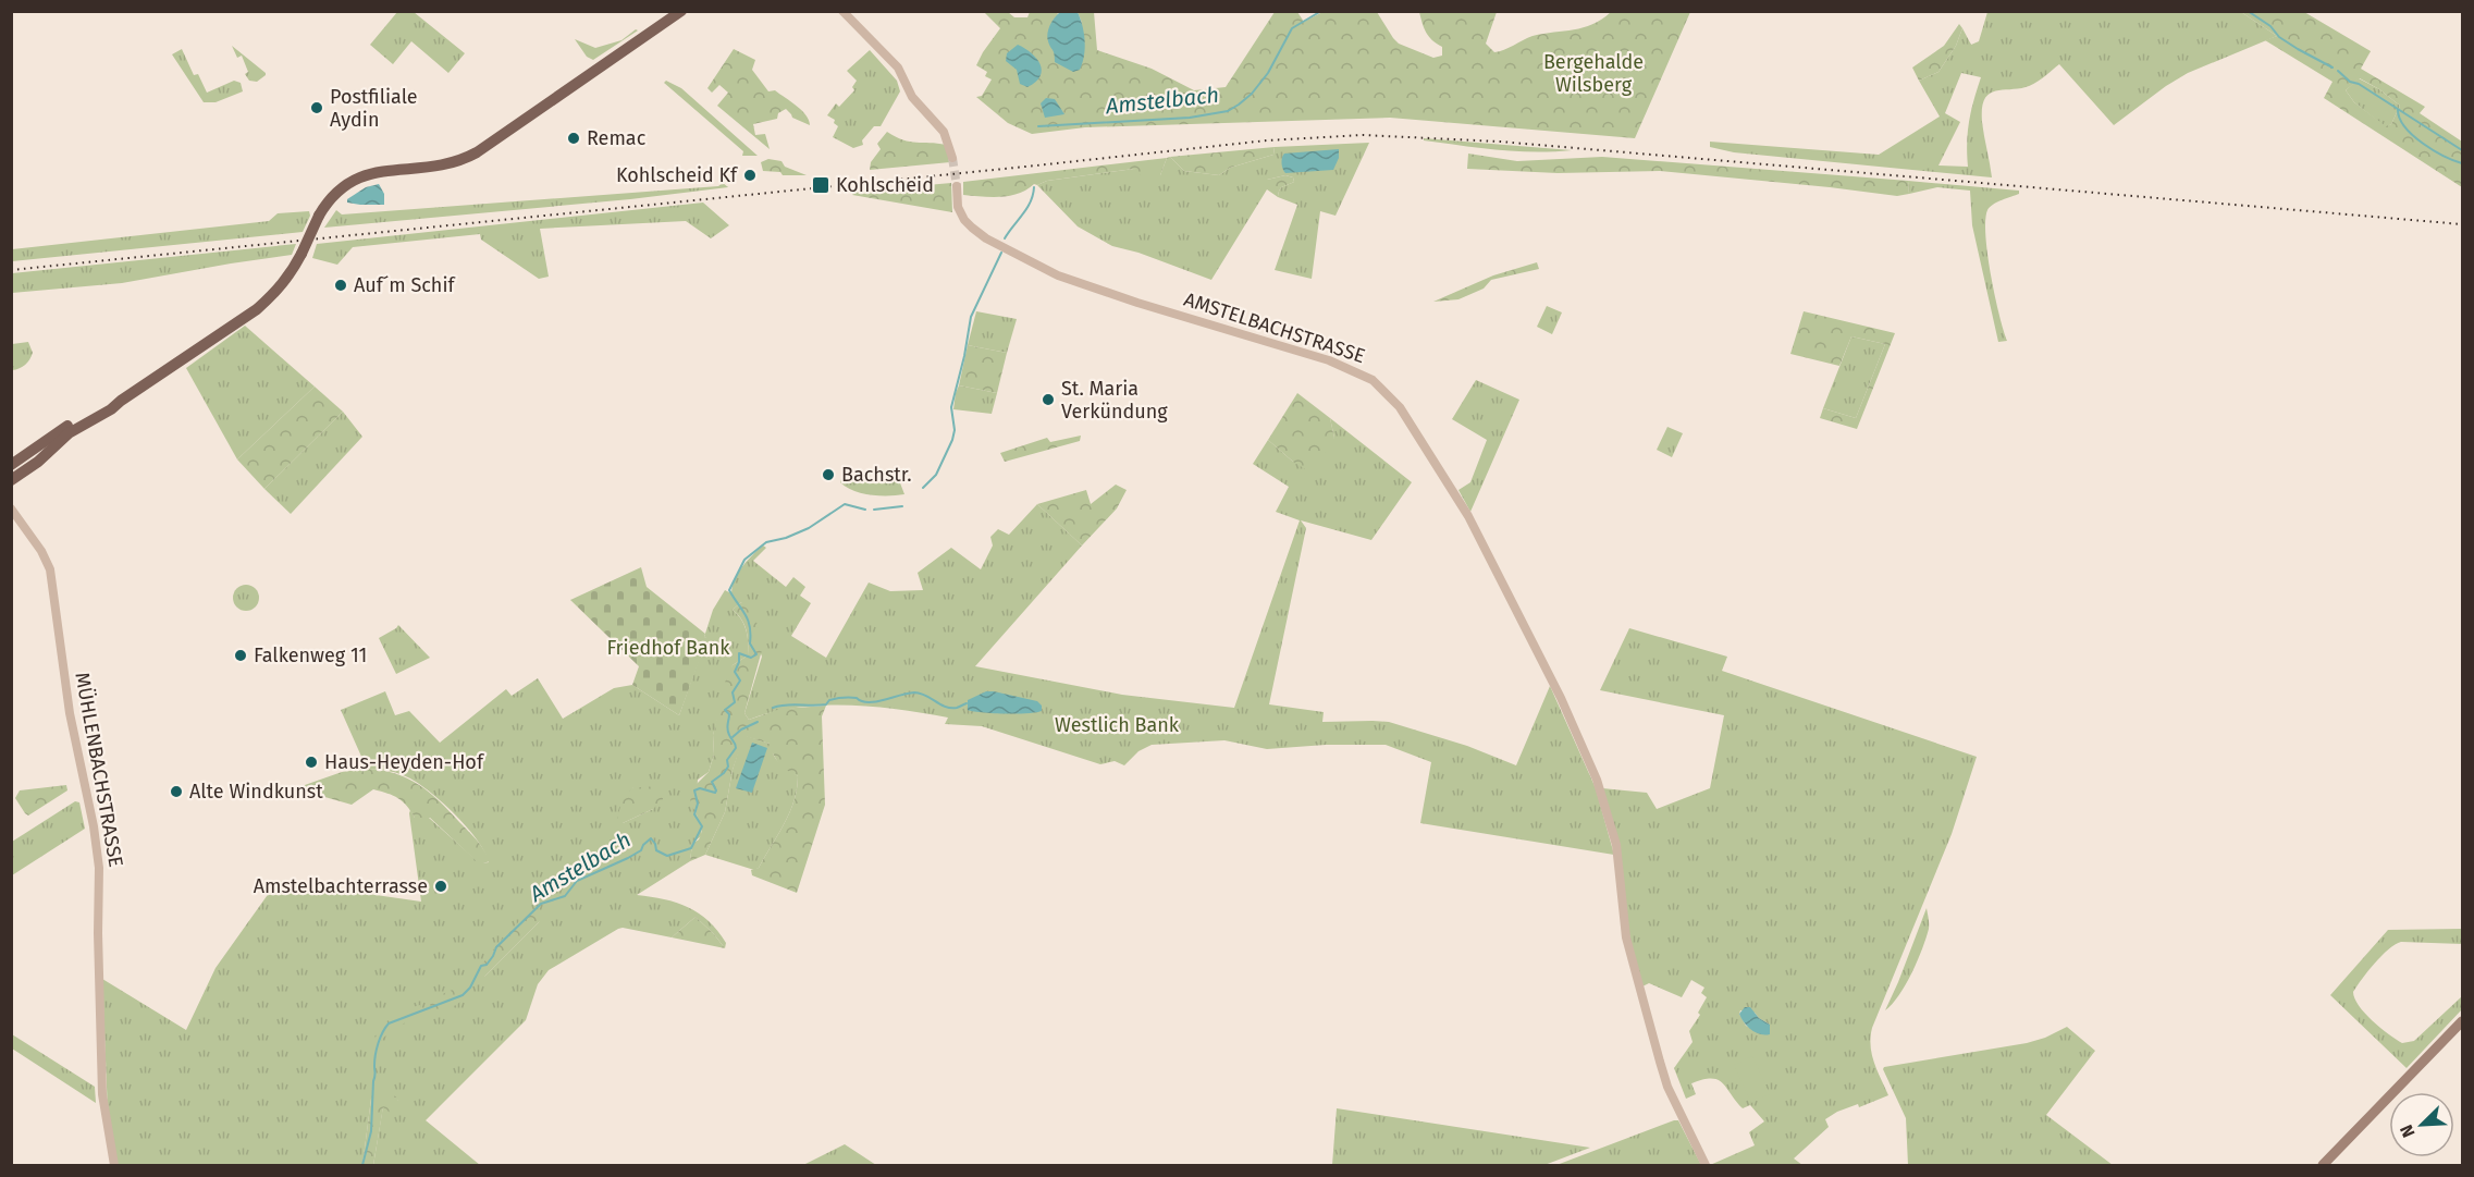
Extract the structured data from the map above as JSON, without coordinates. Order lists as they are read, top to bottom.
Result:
{
  "streets": {
    "street": ["AMSTELBACHSTRASSE", "MÜHLENBACHSTRASSE"]
  },
  "water": ["Amstelbach"],
  "parks": ["Bergehalde Wilsberg", "Friedhof Bank", "Westlich Bank"],
  "places": {
    "other": [
      "Postfiliale Aydin",
      "Remac",
      "Kohlscheid Kf",
      "Auf´m Schif",
      "St. Maria Verkündung",
      "Bachstr.",
      "Falkenweg 11",
      "Haus-Heyden-Hof",
      "Alte Windkunst",
      "Amstelbachterrasse"
    ],
    "transit": ["Kohlscheid"]
  },
  "north": "bottom left"
}
